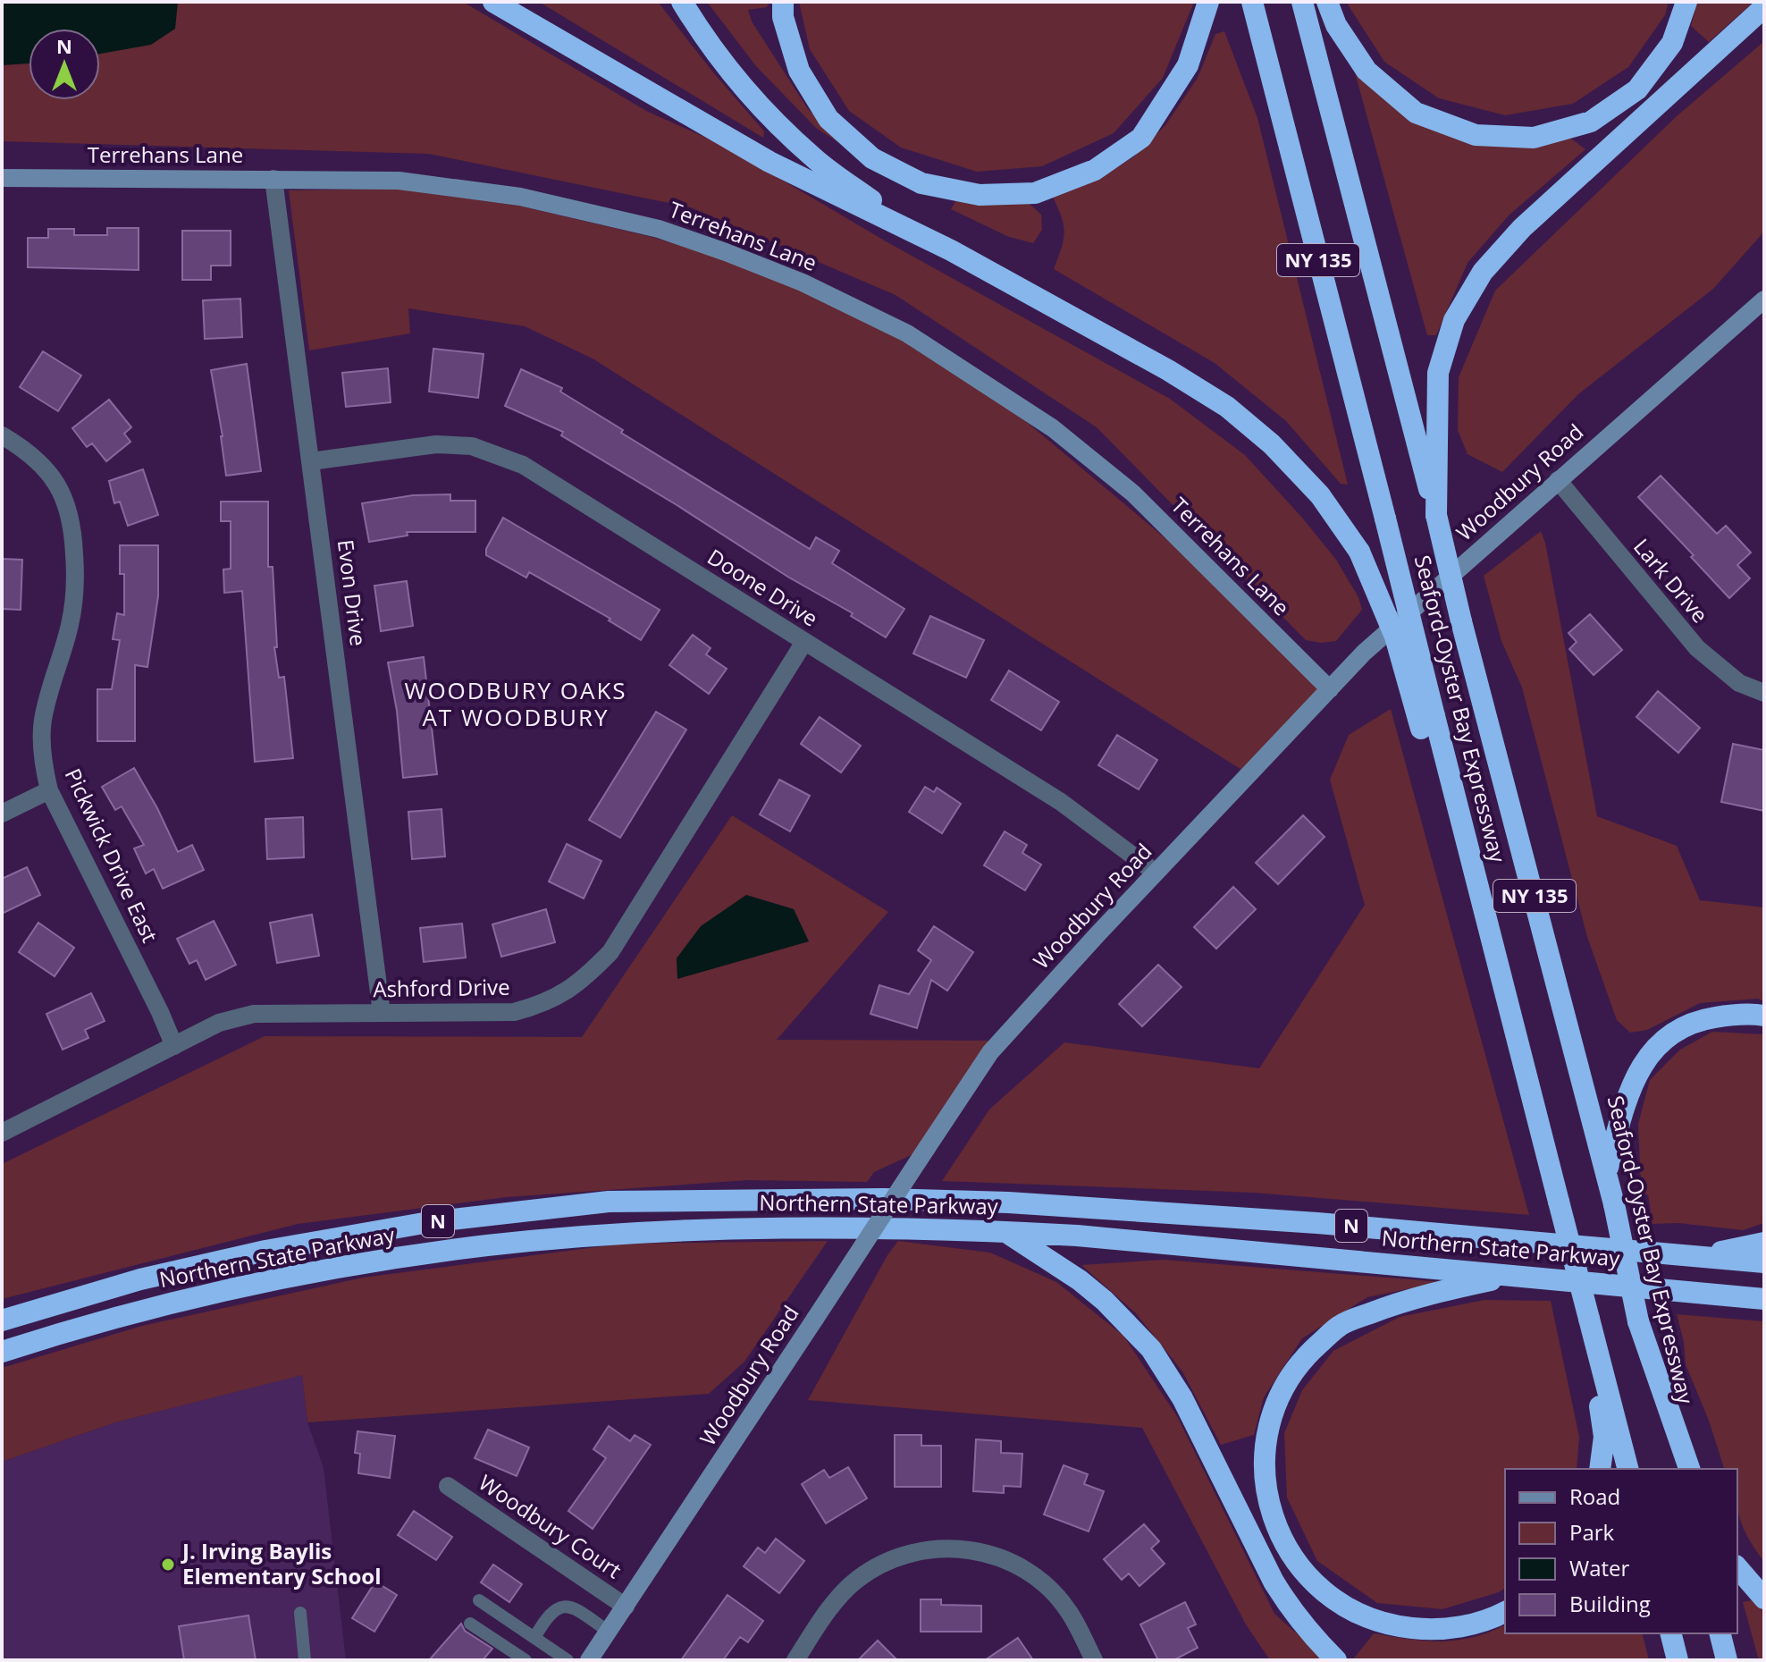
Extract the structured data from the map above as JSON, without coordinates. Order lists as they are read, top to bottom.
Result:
{
  "streets": {
    "highway": [
      "NY 135",
      "Seaford-Oyster Bay Expressway",
      "Northern State Parkway",
      "N"
    ],
    "main road": ["Terrehans Lane", "Woodbury Road"],
    "street": [
      "Lark Drive",
      "Doone Drive",
      "Evon Drive",
      "Pickwick Drive East",
      "Ashford Drive",
      "Woodbury Court"
    ]
  },
  "crossings": [
    ["Terrehans Lane", "Woodbury Road"],
    ["Terrehans Lane", "Evon Drive"],
    ["Woodbury Road", "Lark Drive"],
    ["Woodbury Road", "Doone Drive"],
    ["Woodbury Road", "Woodbury Court"],
    ["Doone Drive", "Evon Drive"],
    ["Doone Drive", "Ashford Drive"],
    ["Evon Drive", "Ashford Drive"],
    ["Pickwick Drive East", "Ashford Drive"]
  ],
  "districts": ["WOODBURY OAKS AT WOODBURY"],
  "places": ["J. Irving Baylis Elementary School"],
  "legend": [
    "Road",
    "Park",
    "Water",
    "Building"
  ],
  "north": "top"
}
